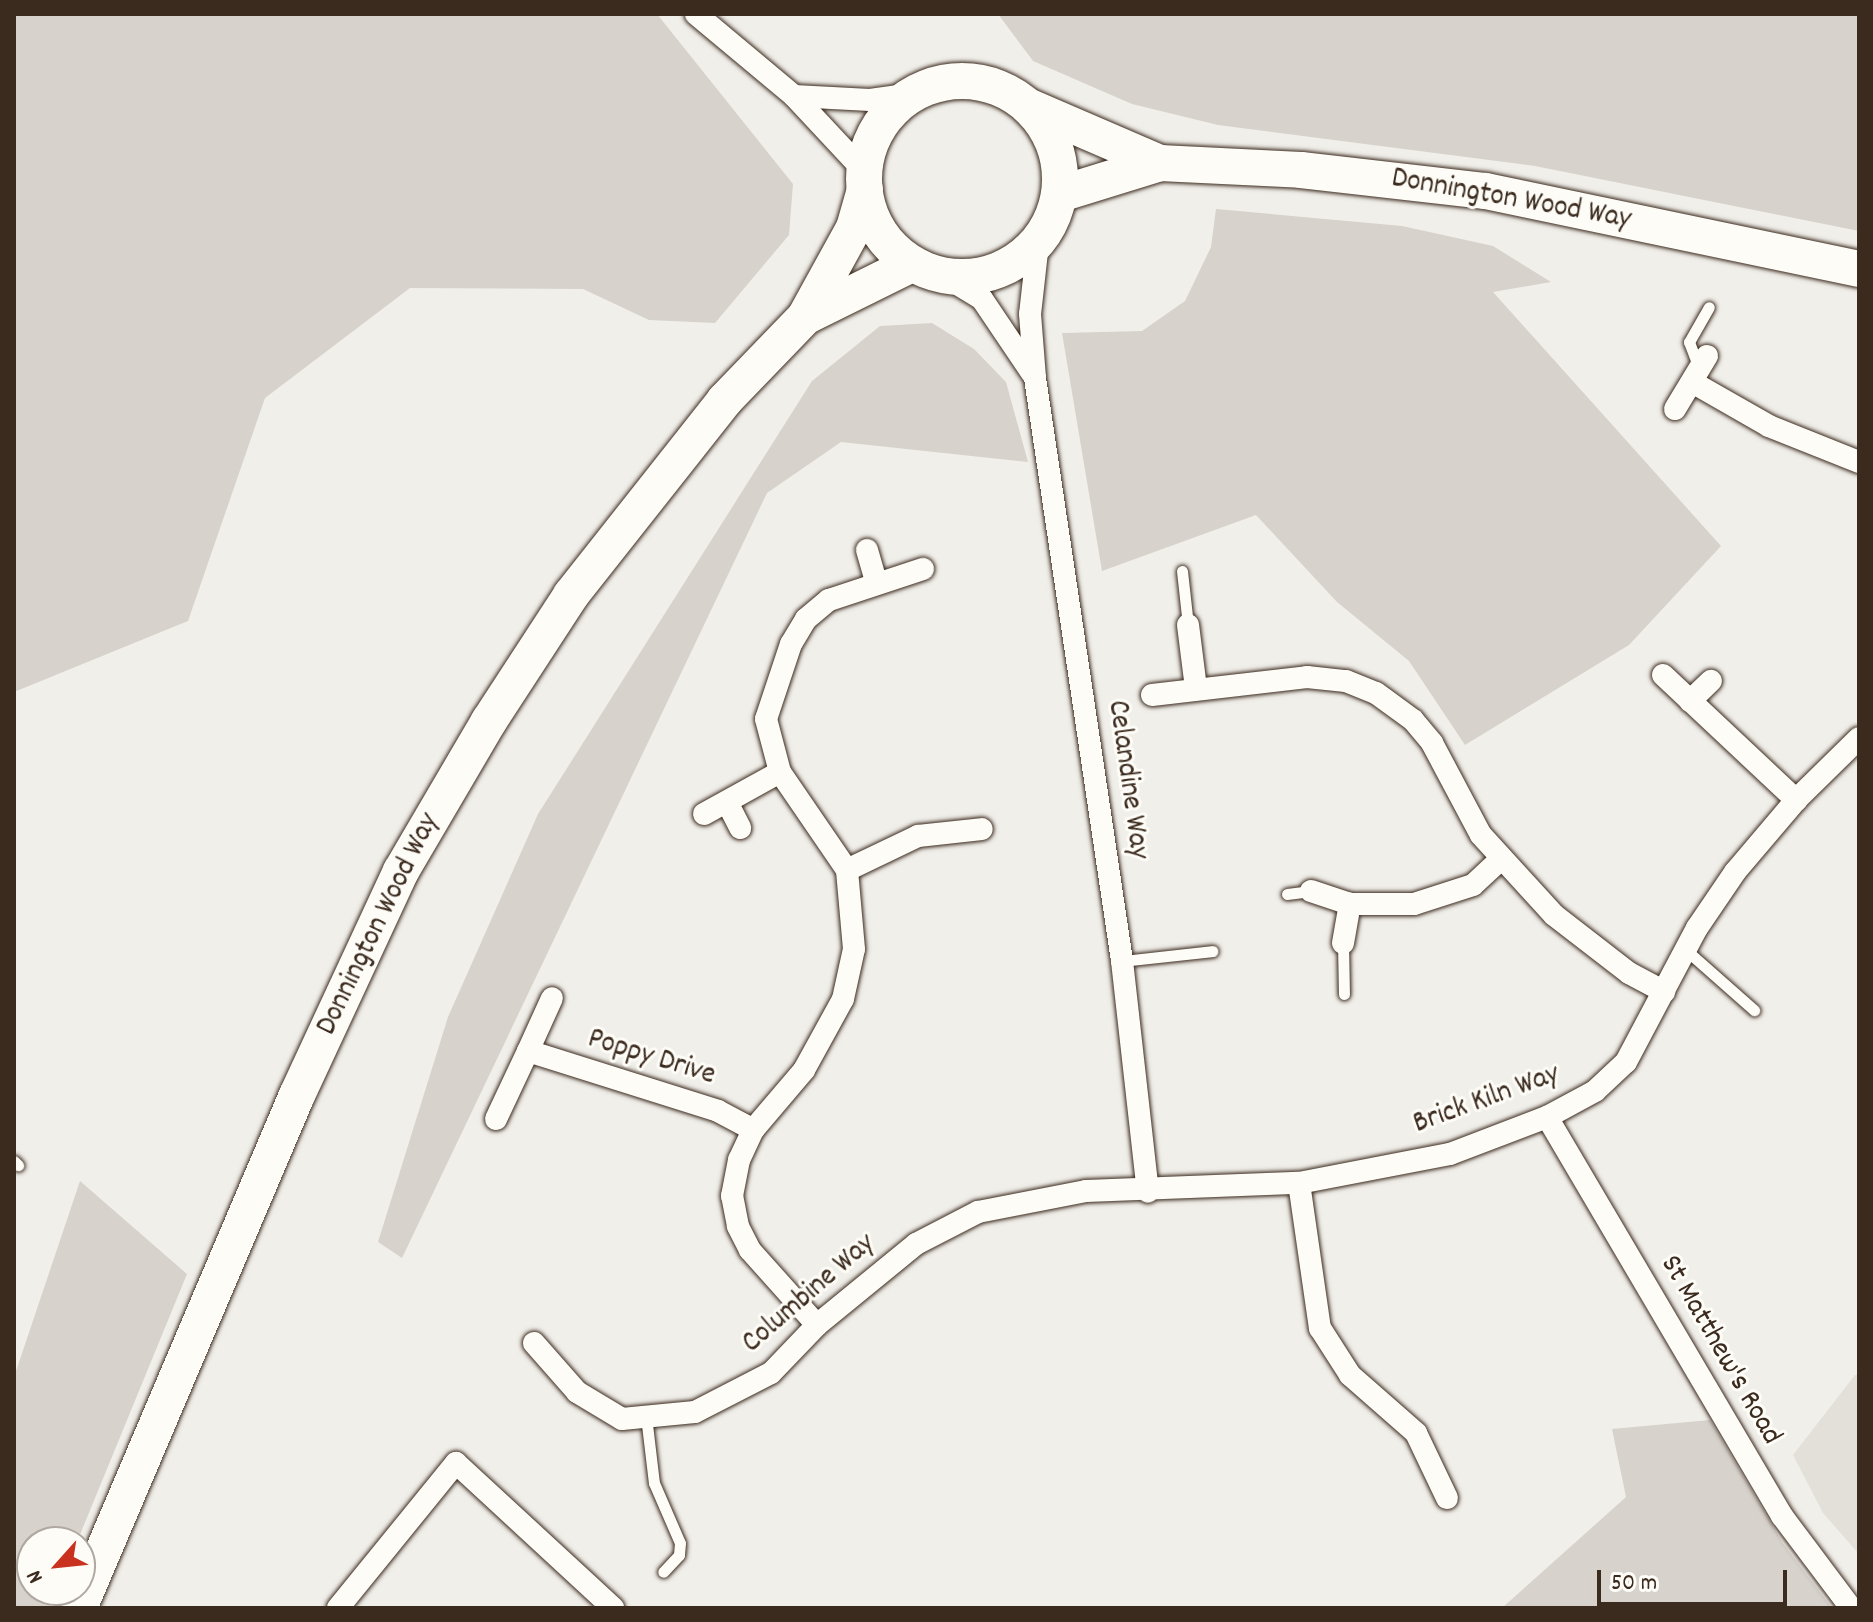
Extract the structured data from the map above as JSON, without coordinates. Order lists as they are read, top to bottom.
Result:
{
  "streets": {
    "main road": ["Donnington Wood Way"],
    "street": [
      "Celandine Way",
      "Poppy Drive",
      "Brick Kiln Way",
      "Columbine Way",
      "St Matthew's Road"
    ]
  },
  "crossings": [
    ["Donnington Wood Way", "Celandine Way"],
    ["Celandine Way", "Brick Kiln Way"],
    ["Celandine Way", "Columbine Way"],
    ["Brick Kiln Way", "Columbine Way"],
    ["Brick Kiln Way", "St Matthew's Road"]
  ],
  "scale_bar": "50 m",
  "north": "bottom left"
}
